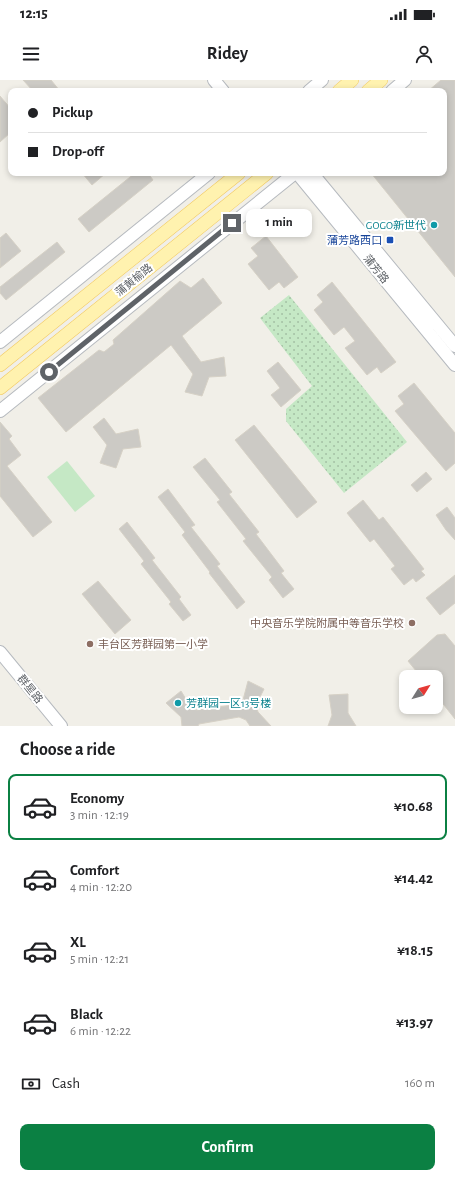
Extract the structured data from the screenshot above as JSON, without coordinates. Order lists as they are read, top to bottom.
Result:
{
  "streets": {
    "main road": ["蒲黄榆路"],
    "street": ["蒲芳路", "群星路"]
  },
  "places": {
    "other": [
      "GOGO新世代",
      "中央音乐学院附属中等音乐学校",
      "丰台区芳群园第一小学",
      "芳群园一区13号楼"
    ],
    "transit": ["蒲芳路西口"]
  },
  "north": "top right",
  "page": {
    "status": "12:15",
    "header": "Ridey",
    "banner": ["Pickup", "Drop-off"],
    "bubble": "1 min",
    "heading": "Choose a ride",
    "list": [
      {
        "name": "Economy",
        "note": "3 min · 12:19",
        "value": "¥10.68"
      },
      {
        "name": "Comfort",
        "note": "4 min · 12:20",
        "value": "¥14.42"
      },
      {
        "name": "XL",
        "note": "5 min · 12:21",
        "value": "¥18.15"
      },
      {
        "name": "Black",
        "note": "6 min · 12:22",
        "value": "¥13.97"
      }
    ],
    "pay": ["Cash", "160 m"],
    "buttons": "Confirm"
  }
}
